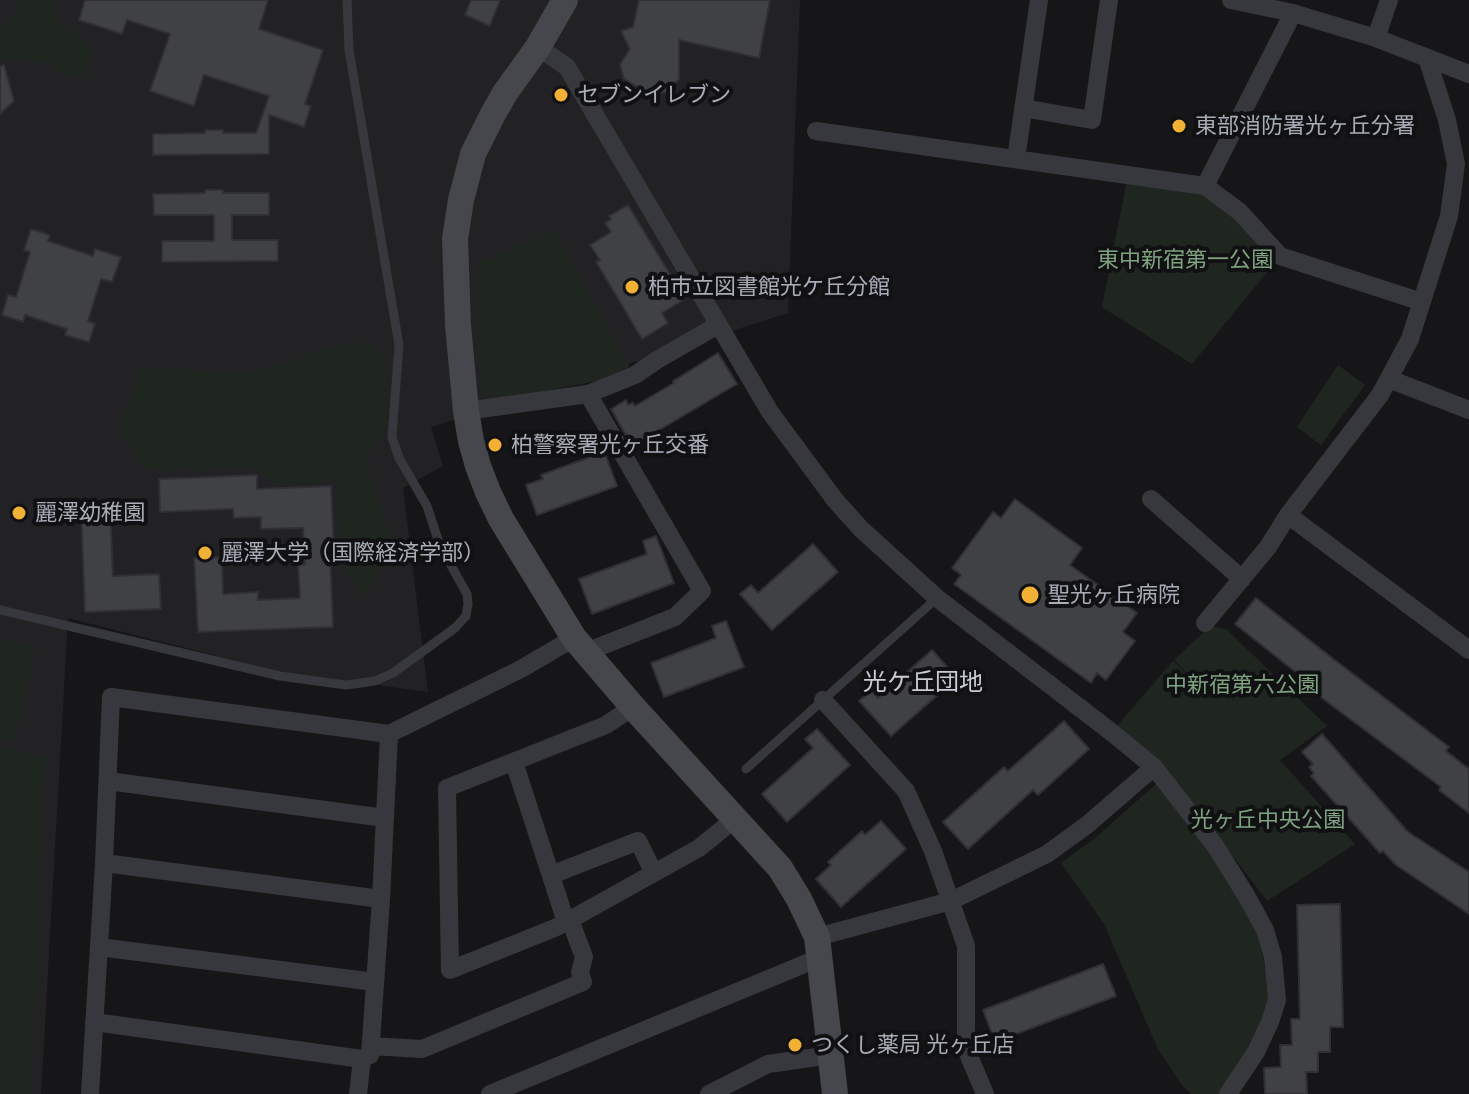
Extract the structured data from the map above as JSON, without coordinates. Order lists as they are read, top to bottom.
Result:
{
  "districts": ["光ケ丘団地"],
  "parks": ["東中新宿第一公園", "中新宿第六公園", "光ヶ丘中央公園"],
  "places": [
    "セブンイレブン",
    "東部消防署光ヶ丘分署",
    "柏市立図書館光ケ丘分館",
    "柏警察署光ヶ丘交番",
    "麗澤幼稚園",
    "麗澤大学（国際経済学部）",
    "聖光ヶ丘病院",
    "つくし薬局 光ヶ丘店"
  ]
}
